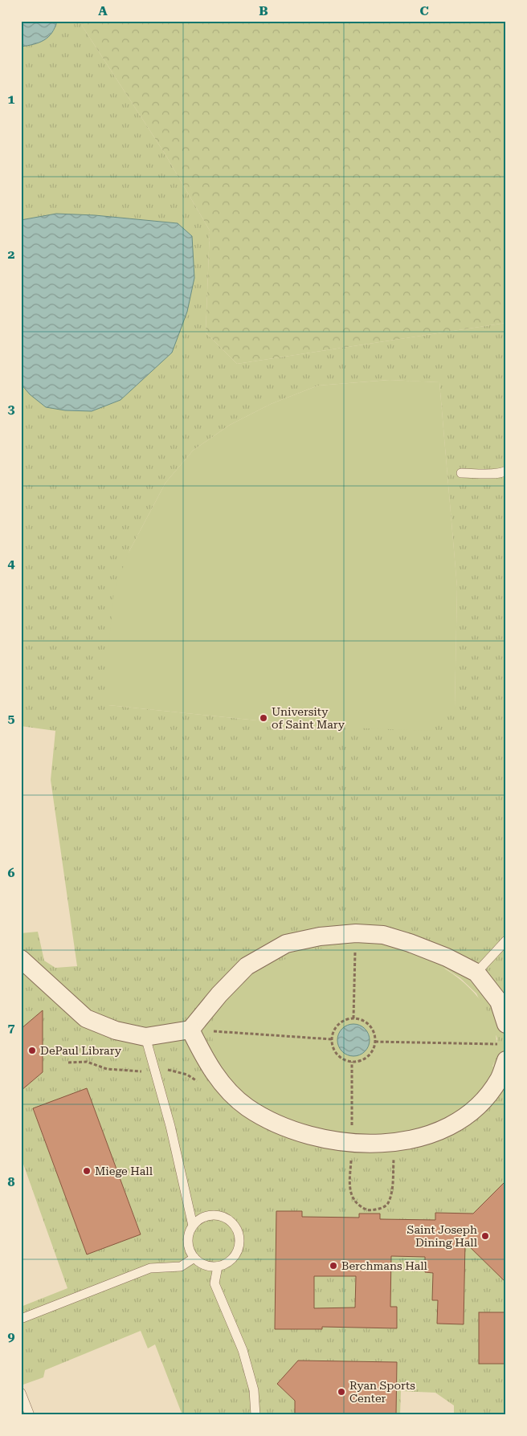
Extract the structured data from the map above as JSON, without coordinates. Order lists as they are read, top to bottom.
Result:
{
  "places": [
    "University of Saint Mary",
    "DePaul Library",
    "Miege Hall",
    "Saint Joseph Dining Hall",
    "Berchmans Hall",
    "Ryan Sports Center"
  ],
  "grid": {
    "columns": ["A", "B", "C"],
    "rows": [
      "1",
      "2",
      "3",
      "4",
      "5",
      "6",
      "7",
      "8",
      "9"
    ]
  }
}
